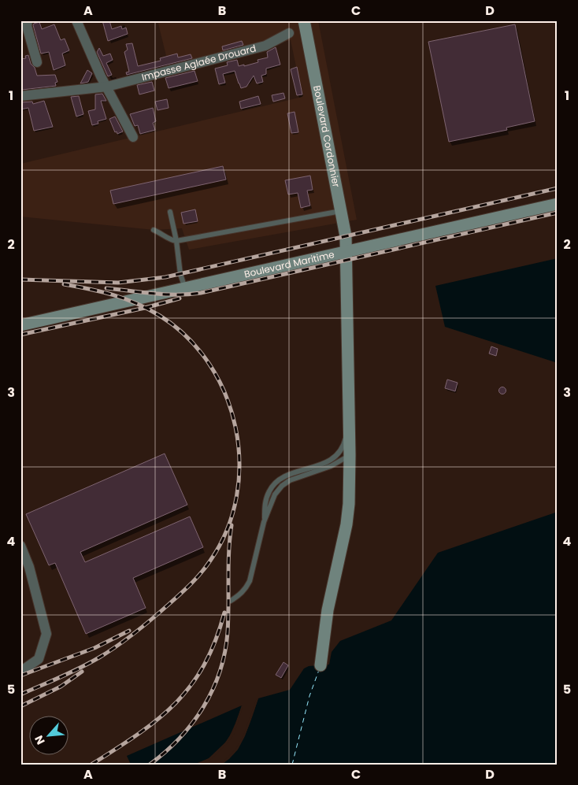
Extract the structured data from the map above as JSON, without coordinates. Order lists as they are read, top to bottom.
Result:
{
  "streets": {
    "street": ["Impasse Aglaée Drouard", "Boulevard Cordonnier", "Boulevard Maritime"]
  },
  "crossings": [
    ["Boulevard Cordonnier", "Boulevard Maritime"]
  ],
  "north": "bottom left",
  "grid": {
    "columns": [
      "A",
      "B",
      "C",
      "D"
    ],
    "rows": [
      "1",
      "2",
      "3",
      "4",
      "5"
    ]
  }
}
